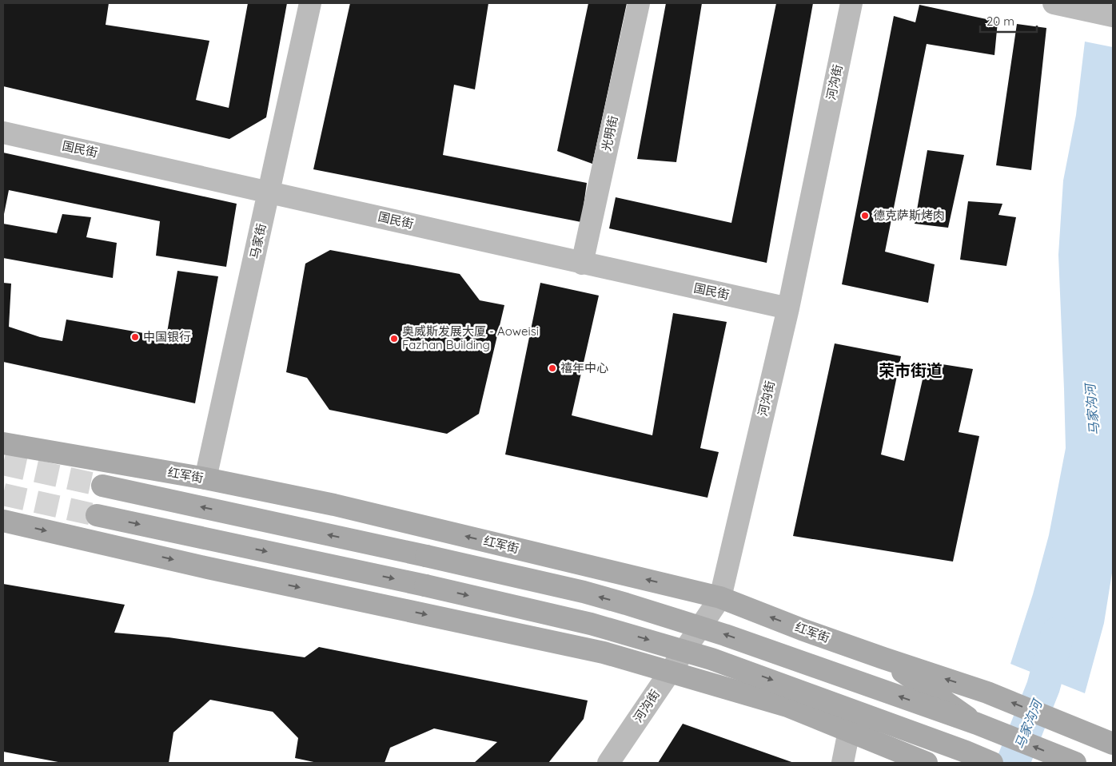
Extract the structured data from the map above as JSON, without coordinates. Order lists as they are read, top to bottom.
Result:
{
  "streets": {
    "main road": ["红军街"],
    "street": [
      "河沟街",
      "光明街",
      "国民街",
      "马家街"
    ]
  },
  "crossings": [
    ["河沟街", "国民街"],
    ["河沟街", "红军街"],
    ["光明街", "国民街"],
    ["国民街", "马家街"],
    ["马家街", "红军街"]
  ],
  "districts": ["荣市街道"],
  "water": ["马家沟河"],
  "places": [
    "德克萨斯烤肉",
    "中国银行",
    "奥威斯发展大厦 - Aoweisi Fazhan Building",
    "禧年中心"
  ],
  "scale_bar": "20 m"
}
